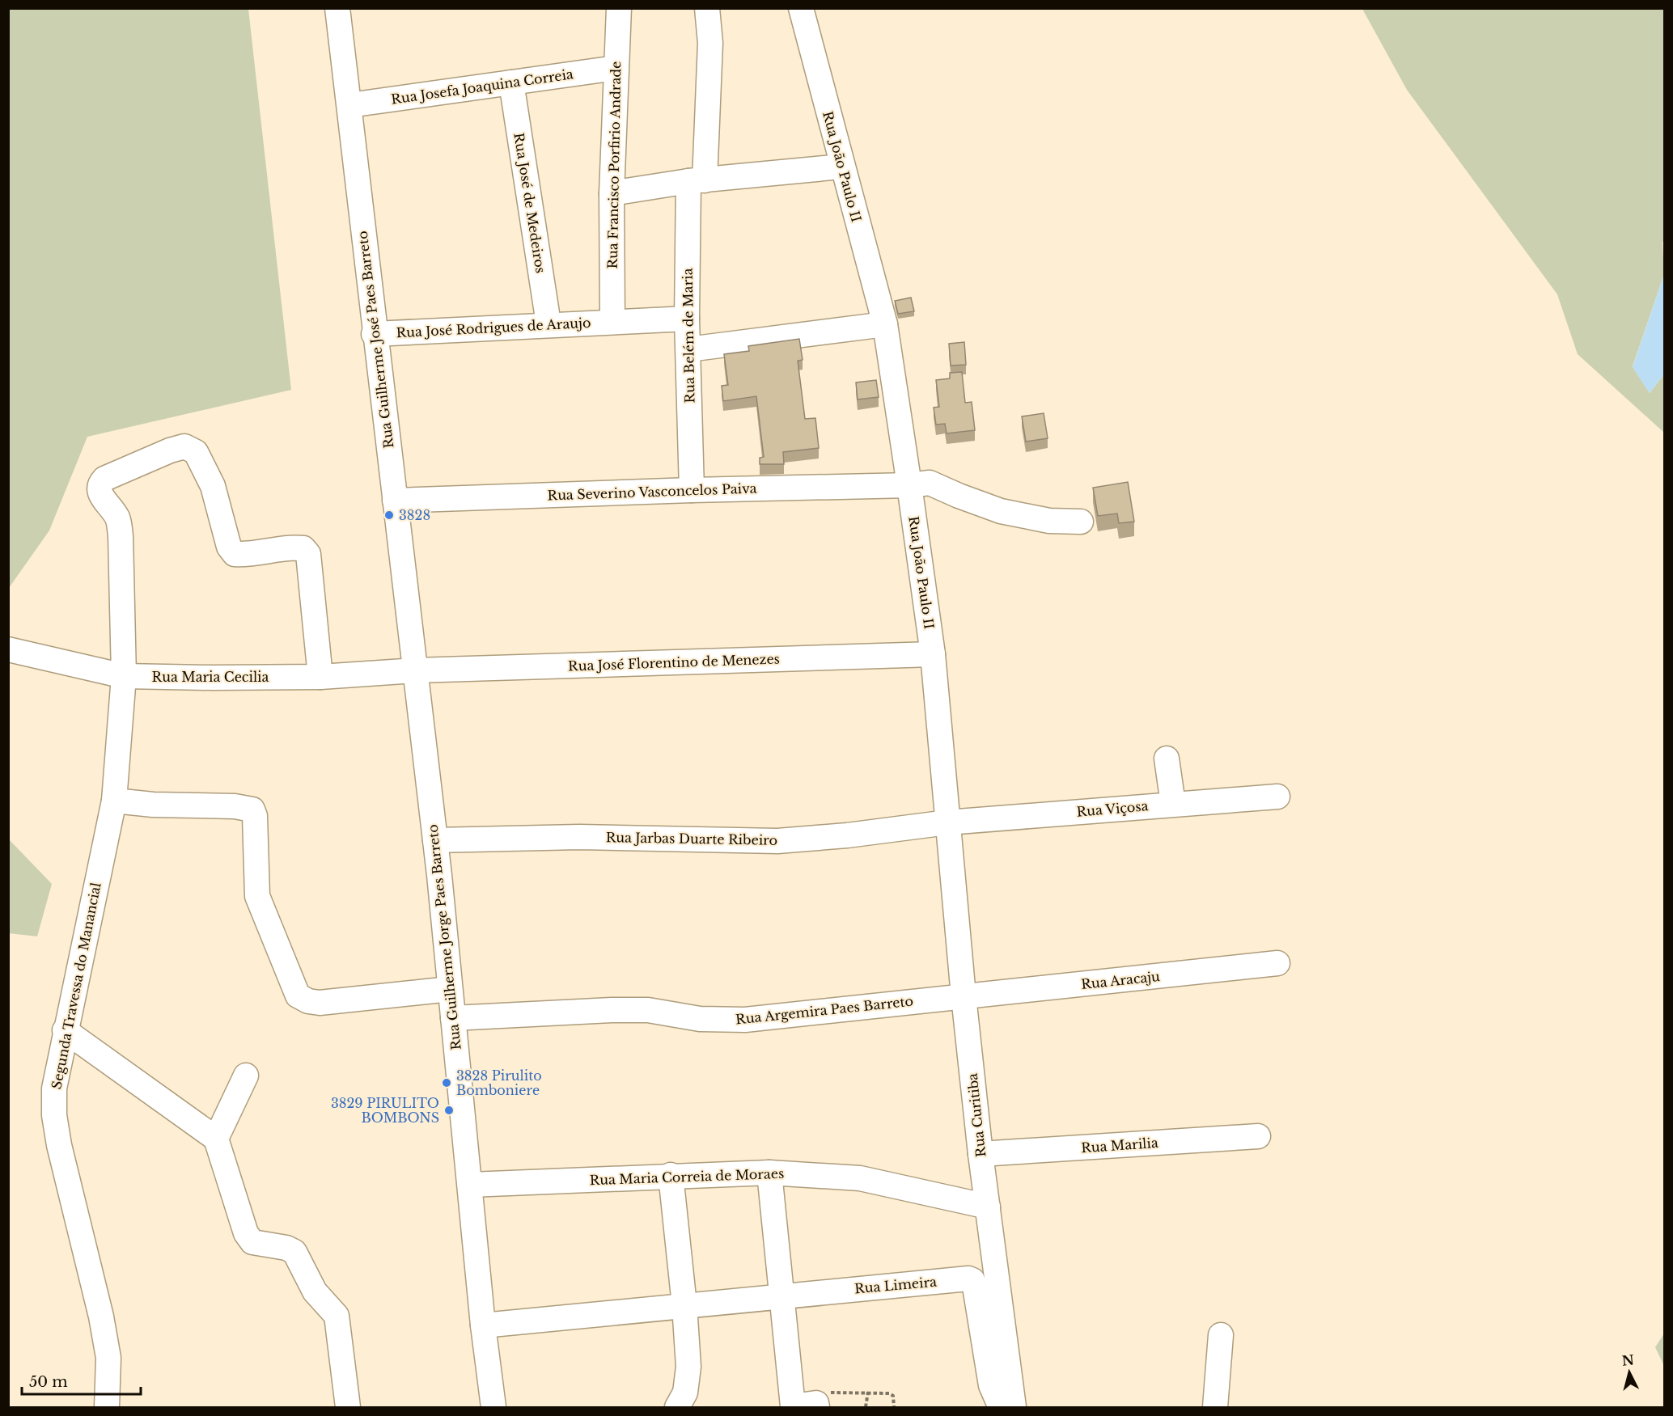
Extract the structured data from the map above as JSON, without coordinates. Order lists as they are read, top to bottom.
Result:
{
  "streets": {
    "street": [
      "Rua Josefa Joaquina Correia",
      "Rua Francisco Porfirio Andrade",
      "Rua João Paulo II",
      "Rua José de Medeiros",
      "Rua José Rodrigues de Araujo",
      "Rua Belém de Maria",
      "Rua Guilherme José Paes Barreto",
      "Rua Severino Vasconcelos Paiva",
      "Rua José Florentino de Menezes",
      "Rua Maria Cecilia",
      "Rua Viçosa",
      "Rua Jarbas Duarte Ribeiro",
      "Rua Guilherme Jorge Paes Barreto",
      "Rua Aracaju",
      "Segunda Travessa do Manancial",
      "Rua Argemira Paes Barreto",
      "Rua Curitiba",
      "Rua Marilia",
      "Rua Maria Correia de Moraes",
      "Rua Limeira"
    ]
  },
  "crossings": [
    ["Rua Josefa Joaquina Correia", "Rua Francisco Porfirio Andrade"],
    ["Rua Josefa Joaquina Correia", "Rua José de Medeiros"],
    ["Rua Josefa Joaquina Correia", "Rua Guilherme José Paes Barreto"],
    ["Rua Francisco Porfirio Andrade", "Rua José Rodrigues de Araujo"],
    ["Rua João Paulo II", "Rua Severino Vasconcelos Paiva"],
    ["Rua João Paulo II", "Rua José Florentino de Menezes"],
    ["Rua João Paulo II", "Rua Viçosa"],
    ["Rua João Paulo II", "Rua Jarbas Duarte Ribeiro"],
    ["Rua João Paulo II", "Rua Curitiba"],
    ["Rua José de Medeiros", "Rua José Rodrigues de Araujo"],
    ["Rua José Rodrigues de Araujo", "Rua Belém de Maria"],
    ["Rua José Rodrigues de Araujo", "Rua Guilherme José Paes Barreto"],
    ["Rua Belém de Maria", "Rua Severino Vasconcelos Paiva"],
    ["Rua Guilherme José Paes Barreto", "Rua Severino Vasconcelos Paiva"],
    ["Rua Guilherme José Paes Barreto", "Rua José Florentino de Menezes"],
    ["Rua Guilherme José Paes Barreto", "Rua Maria Cecilia"],
    ["Rua Guilherme José Paes Barreto", "Rua Guilherme Jorge Paes Barreto"],
    ["Rua José Florentino de Menezes", "Rua Maria Cecilia"],
    ["Rua José Florentino de Menezes", "Rua Guilherme Jorge Paes Barreto"],
    ["Rua Maria Cecilia", "Rua Guilherme Jorge Paes Barreto"],
    ["Rua Maria Cecilia", "Segunda Travessa do Manancial"],
    ["Rua Viçosa", "Rua Jarbas Duarte Ribeiro"],
    ["Rua Viçosa", "Rua Curitiba"],
    ["Rua Jarbas Duarte Ribeiro", "Rua Guilherme Jorge Paes Barreto"],
    ["Rua Jarbas Duarte Ribeiro", "Rua Curitiba"],
    ["Rua Guilherme Jorge Paes Barreto", "Rua Argemira Paes Barreto"],
    ["Rua Guilherme Jorge Paes Barreto", "Rua Maria Correia de Moraes"],
    ["Rua Guilherme Jorge Paes Barreto", "Rua Limeira"],
    ["Rua Aracaju", "Rua Argemira Paes Barreto"],
    ["Rua Aracaju", "Rua Curitiba"],
    ["Rua Argemira Paes Barreto", "Rua Curitiba"],
    ["Rua Curitiba", "Rua Marilia"],
    ["Rua Curitiba", "Rua Maria Correia de Moraes"]
  ],
  "places": ["3828", "3828 Pirulito Bomboniere", "3829 PIRULITO BOMBONS"],
  "scale_bar": "50 m",
  "north": "top"
}
